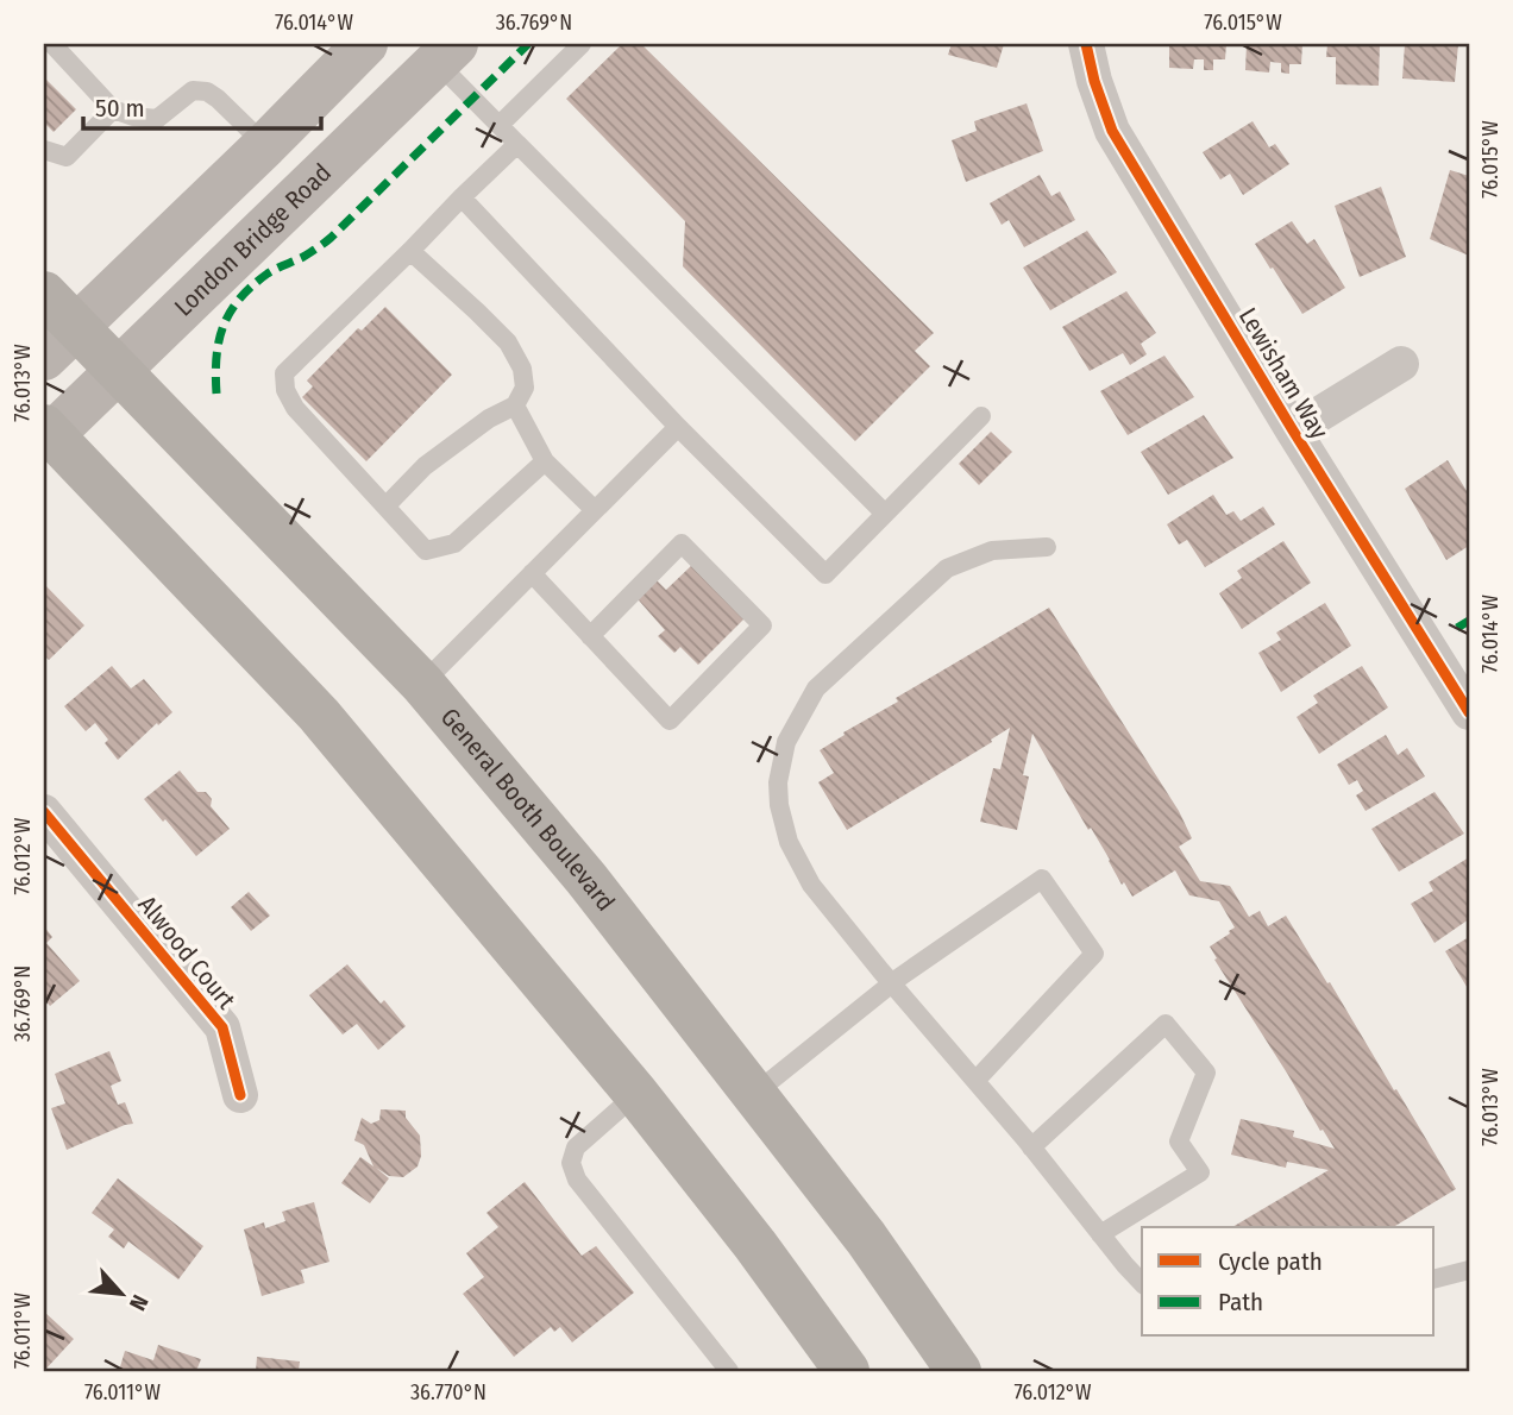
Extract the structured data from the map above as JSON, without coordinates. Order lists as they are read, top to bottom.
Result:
{
  "streets": {
    "highway": ["General Booth Boulevard"],
    "main road": ["London Bridge Road"],
    "street": ["Lewisham Way", "Alwood Court"]
  },
  "crossings": [
    ["London Bridge Road", "General Booth Boulevard"]
  ],
  "legend": ["Cycle path", "Path"],
  "scale_bar": "50 m",
  "north": "bottom right",
  "coordinates": [
    "76.014°W",
    "36.769°N",
    "76.015°W",
    "76.013°W",
    "76.012°W",
    "76.011°W",
    "36.770°N"
  ]
}
